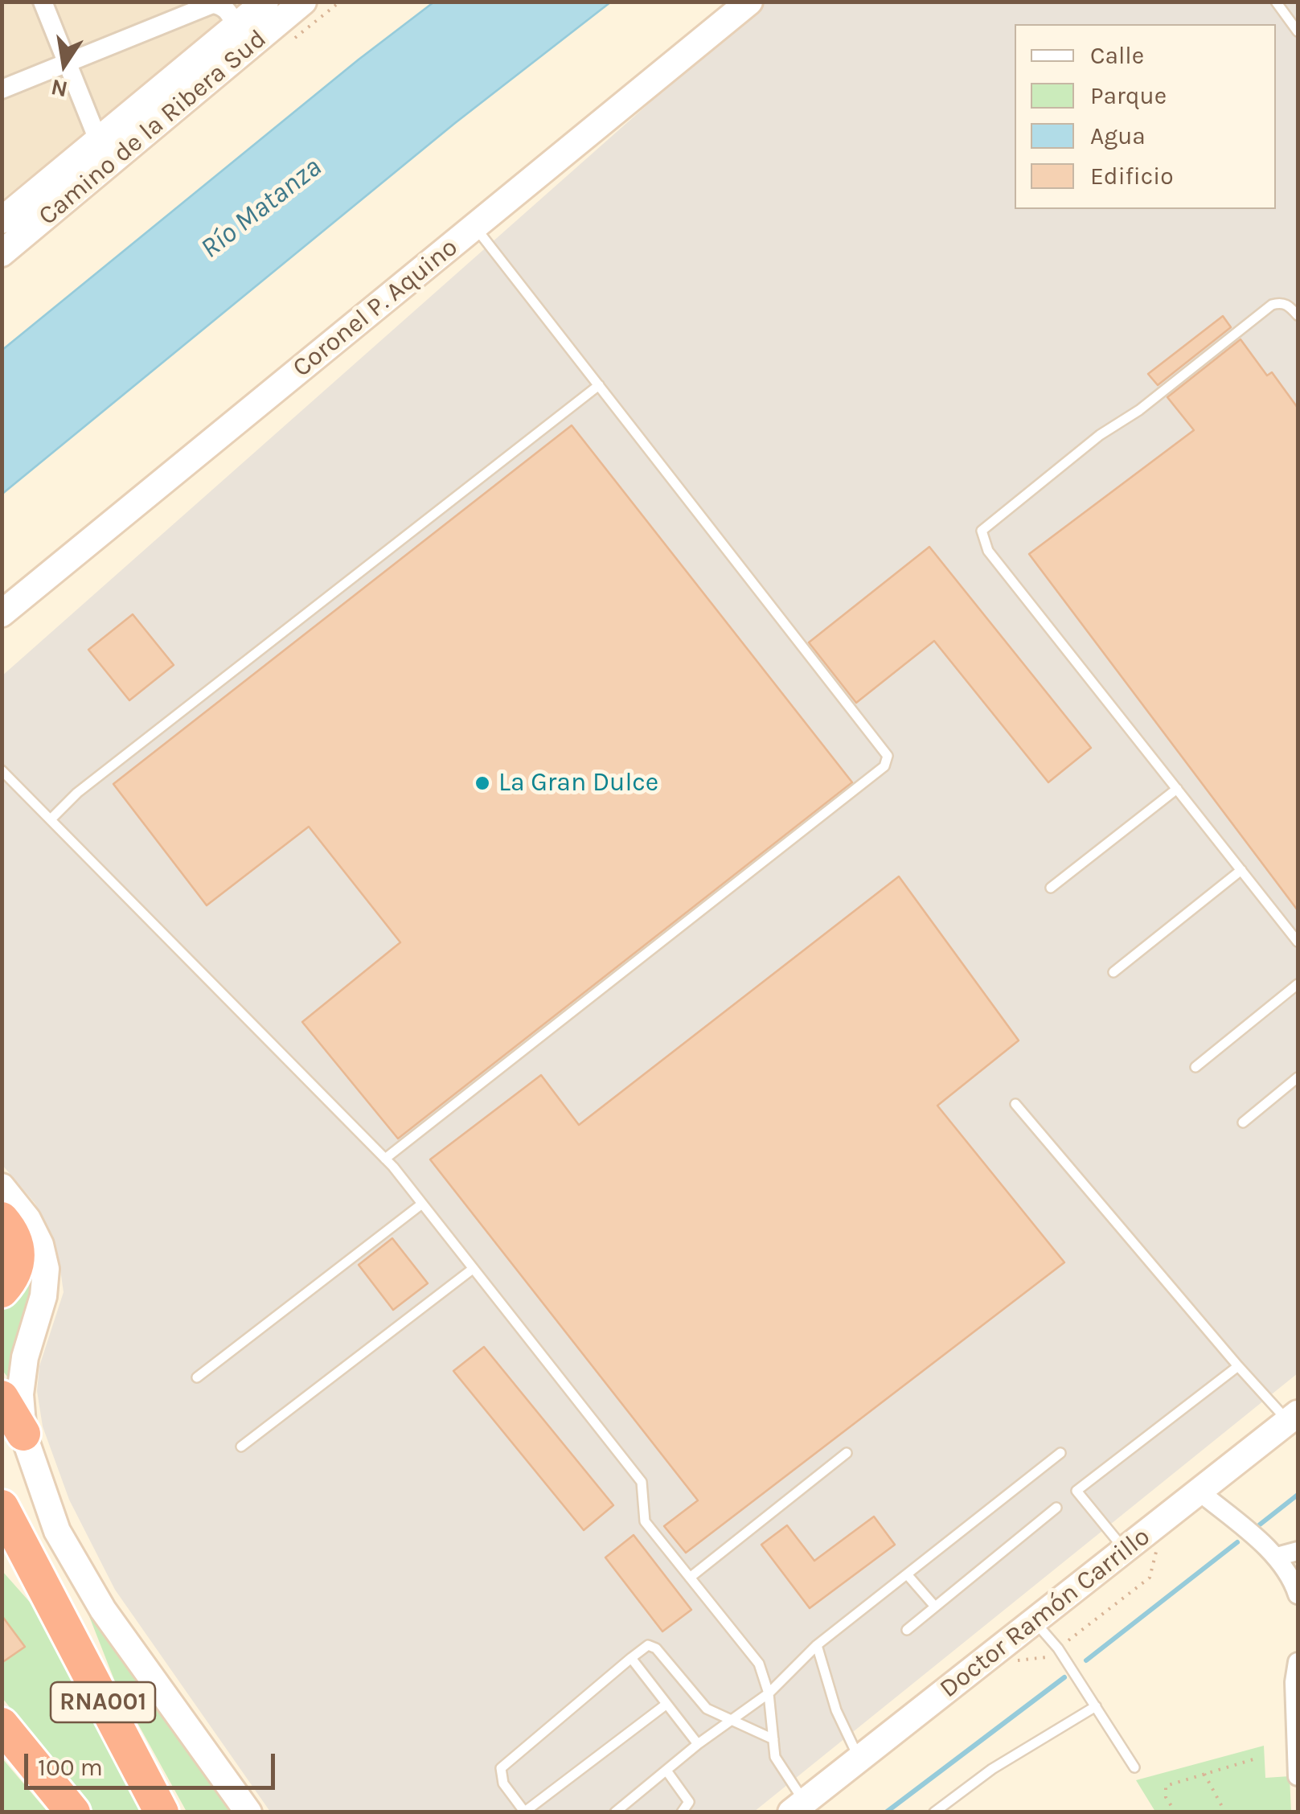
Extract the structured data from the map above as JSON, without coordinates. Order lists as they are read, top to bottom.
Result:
{
  "streets": {
    "highway": ["RNA001"],
    "street": ["Camino de la Ribera Sud", "Coronel P. Aquino", "Doctor Ramón Carrillo"]
  },
  "water": ["Río Matanza"],
  "places": ["La Gran Dulce"],
  "legend": [
    "Calle",
    "Parque",
    "Agua",
    "Edificio"
  ],
  "scale_bar": "100 m",
  "north": "bottom"
}
